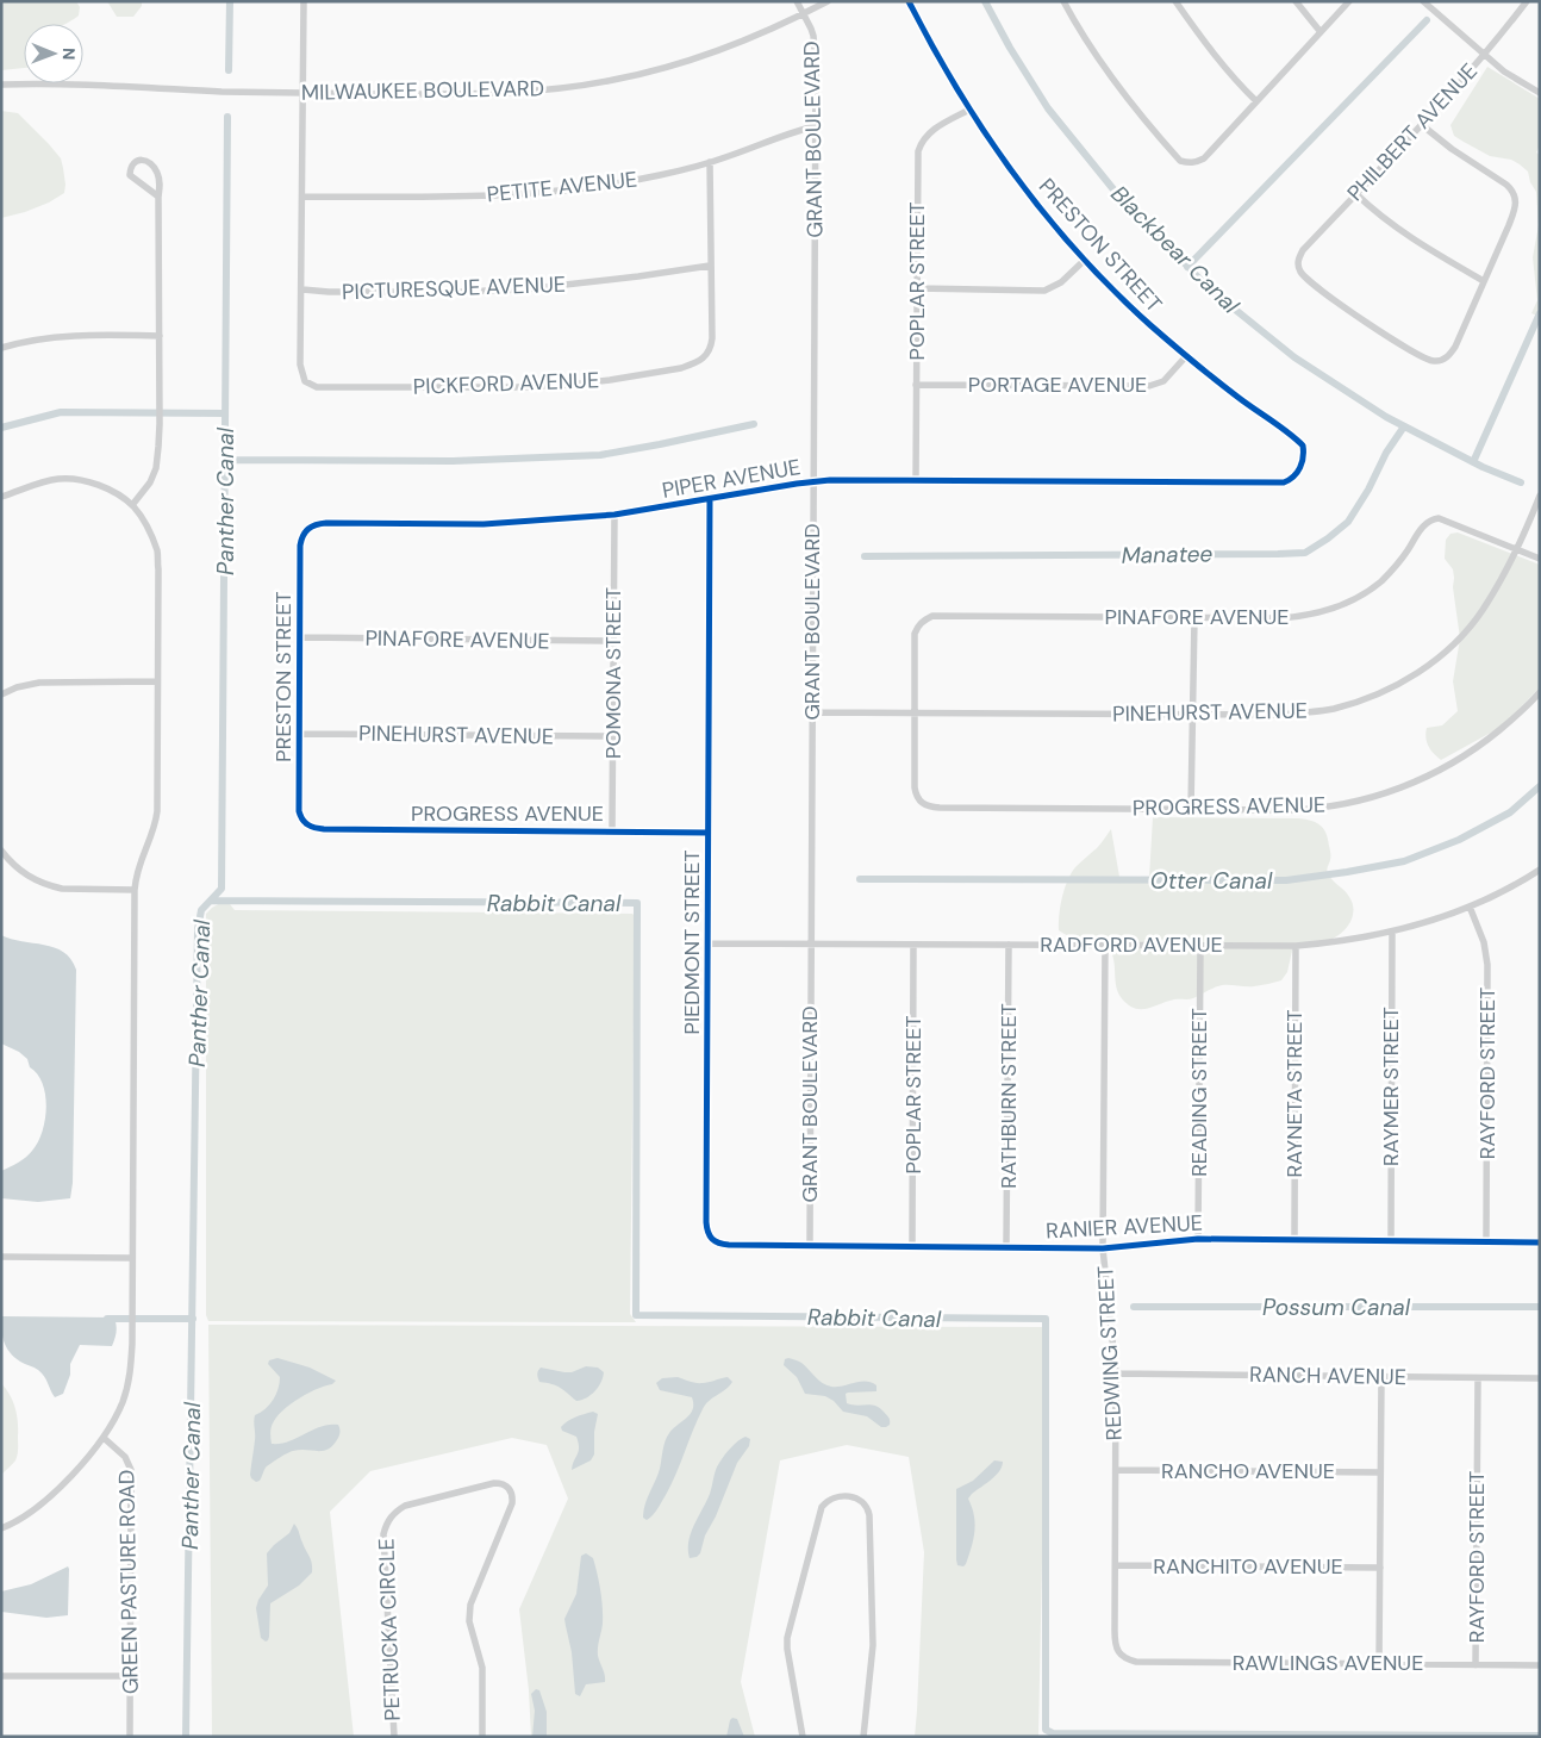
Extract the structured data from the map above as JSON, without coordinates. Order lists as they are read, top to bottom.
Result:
{
  "streets": {
    "street": [
      "MILWAUKEE BOULEVARD",
      "PHILBERT AVENUE",
      "GRANT BOULEVARD",
      "PETITE AVENUE",
      "PRESTON STREET",
      "POPLAR STREET",
      "PICTURESQUE AVENUE",
      "PICKFORD AVENUE",
      "PORTAGE AVENUE",
      "PIPER AVENUE",
      "PINAFORE AVENUE",
      "POMONA STREET",
      "PINEHURST AVENUE",
      "PROGRESS AVENUE",
      "PIEDMONT STREET",
      "RADFORD AVENUE",
      "RAYFORD STREET",
      "RAYMER STREET",
      "READING STREET",
      "RAYNETA STREET",
      "RATHBURN STREET",
      "RANIER AVENUE",
      "REDWING STREET",
      "RANCH AVENUE",
      "RANCHO AVENUE",
      "RANCHITO AVENUE",
      "GREEN PASTURE ROAD",
      "PETRUCKA CIRCLE",
      "RAWLINGS AVENUE"
    ]
  },
  "crossings": [
    ["MILWAUKEE BOULEVARD", "GRANT BOULEVARD"],
    ["GRANT BOULEVARD", "PETITE AVENUE"],
    ["GRANT BOULEVARD", "PIPER AVENUE"],
    ["GRANT BOULEVARD", "PINEHURST AVENUE"],
    ["GRANT BOULEVARD", "RADFORD AVENUE"],
    ["GRANT BOULEVARD", "RANIER AVENUE"],
    ["PRESTON STREET", "POPLAR STREET"],
    ["PRESTON STREET", "PORTAGE AVENUE"],
    ["PRESTON STREET", "PIPER AVENUE"],
    ["PRESTON STREET", "PINAFORE AVENUE"],
    ["PRESTON STREET", "PINEHURST AVENUE"],
    ["PRESTON STREET", "PROGRESS AVENUE"],
    ["POPLAR STREET", "PORTAGE AVENUE"],
    ["POPLAR STREET", "PIPER AVENUE"],
    ["POPLAR STREET", "RADFORD AVENUE"],
    ["POPLAR STREET", "RANIER AVENUE"],
    ["PICTURESQUE AVENUE", "PICKFORD AVENUE"],
    ["PIPER AVENUE", "POMONA STREET"],
    ["PIPER AVENUE", "PIEDMONT STREET"],
    ["PINAFORE AVENUE", "POMONA STREET"],
    ["PINAFORE AVENUE", "PINEHURST AVENUE"],
    ["PINAFORE AVENUE", "PROGRESS AVENUE"],
    ["POMONA STREET", "PINEHURST AVENUE"],
    ["POMONA STREET", "PROGRESS AVENUE"],
    ["PINEHURST AVENUE", "PROGRESS AVENUE"],
    ["PROGRESS AVENUE", "PIEDMONT STREET"],
    ["PIEDMONT STREET", "RADFORD AVENUE"],
    ["PIEDMONT STREET", "RANIER AVENUE"],
    ["RADFORD AVENUE", "RAYFORD STREET"],
    ["RADFORD AVENUE", "RAYMER STREET"],
    ["RADFORD AVENUE", "READING STREET"],
    ["RADFORD AVENUE", "RAYNETA STREET"],
    ["RADFORD AVENUE", "RATHBURN STREET"],
    ["RADFORD AVENUE", "REDWING STREET"],
    ["RAYFORD STREET", "RANIER AVENUE"],
    ["RAYFORD STREET", "RANCH AVENUE"],
    ["RAYFORD STREET", "RAWLINGS AVENUE"],
    ["RAYMER STREET", "RANIER AVENUE"],
    ["READING STREET", "RANIER AVENUE"],
    ["RAYNETA STREET", "RANIER AVENUE"],
    ["RATHBURN STREET", "RANIER AVENUE"],
    ["RANIER AVENUE", "REDWING STREET"],
    ["REDWING STREET", "RANCH AVENUE"],
    ["REDWING STREET", "RANCHO AVENUE"],
    ["REDWING STREET", "RANCHITO AVENUE"],
    ["REDWING STREET", "RAWLINGS AVENUE"]
  ],
  "water": [
    "Blackbear Canal",
    "Panther Canal",
    "Manatee",
    "Otter Canal",
    "Rabbit Canal",
    "Possum Canal"
  ],
  "north": "right"
}
